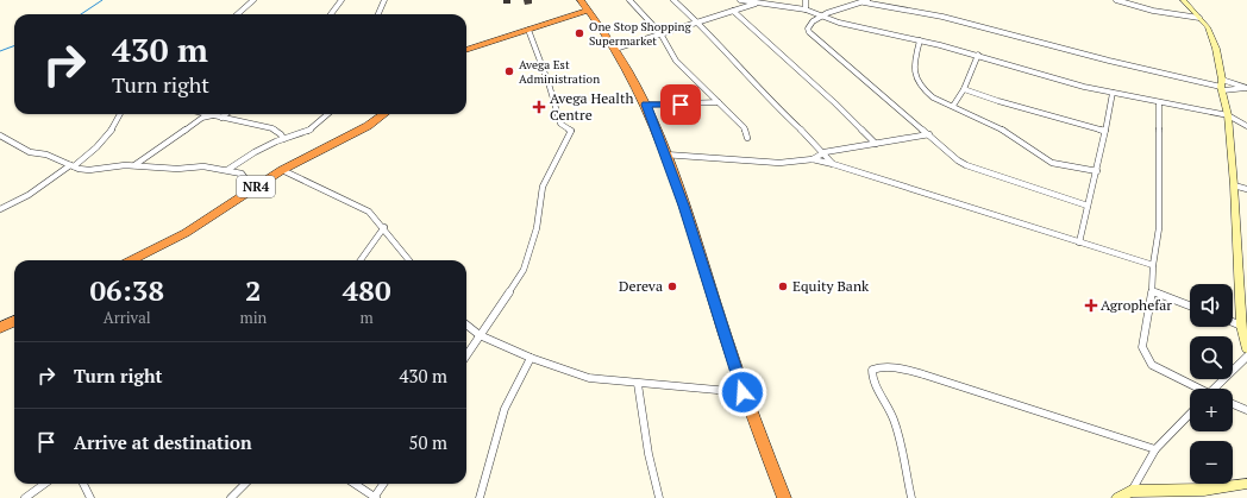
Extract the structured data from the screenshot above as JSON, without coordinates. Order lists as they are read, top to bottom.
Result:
{
  "streets": {
    "highway": ["NR4"]
  },
  "places": {
    "other": [
      "One Stop Shopping Supermarket",
      "Avega Est Administration",
      "Dereva",
      "Equity Bank"
    ],
    "health": ["Avega Health Centre", "Agrophefar"]
  },
  "page": {
    "turn": ["430 m", "Turn right"],
    "eta": [
      "06:38",
      "Arrival",
      "2",
      "min",
      "480",
      "m"
    ],
    "map_buttons": ["+", "−"],
    "list": [
      {
        "name": "Turn right",
        "value": "430 m"
      },
      {
        "name": "Arrive at destination",
        "value": "50 m"
      }
    ]
  }
}
